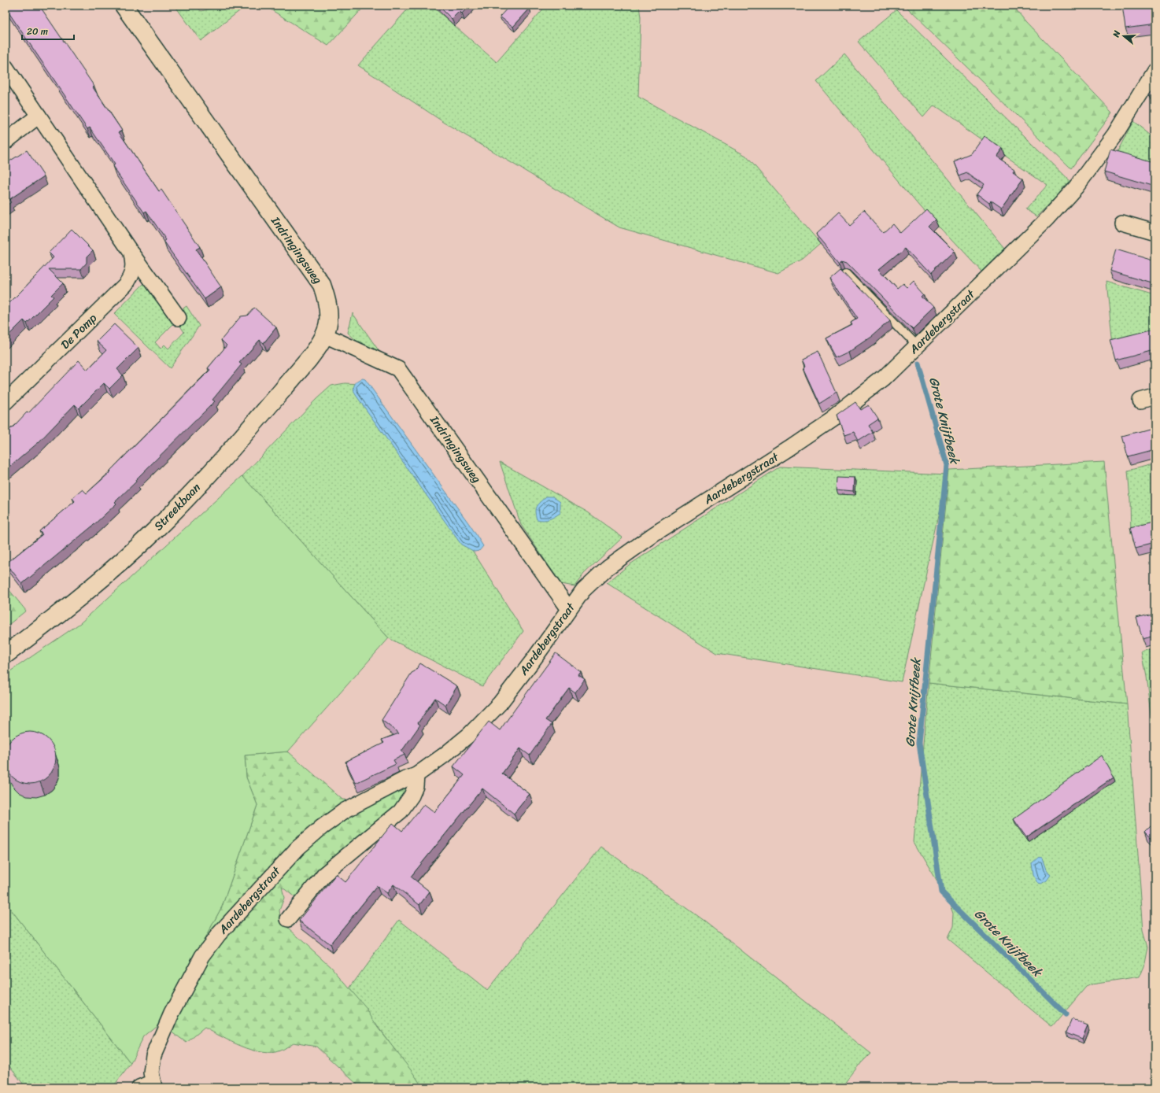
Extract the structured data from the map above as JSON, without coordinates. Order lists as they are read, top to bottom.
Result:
{
  "streets": {
    "street": [
      "Indringingsweg",
      "Aardebergstraat",
      "De Pomp",
      "Streekbaan"
    ]
  },
  "crossings": [
    ["Indringingsweg", "Aardebergstraat"],
    ["Indringingsweg", "Streekbaan"]
  ],
  "water": ["Grote Knijfbeek"],
  "scale_bar": "20 m",
  "north": "left"
}
